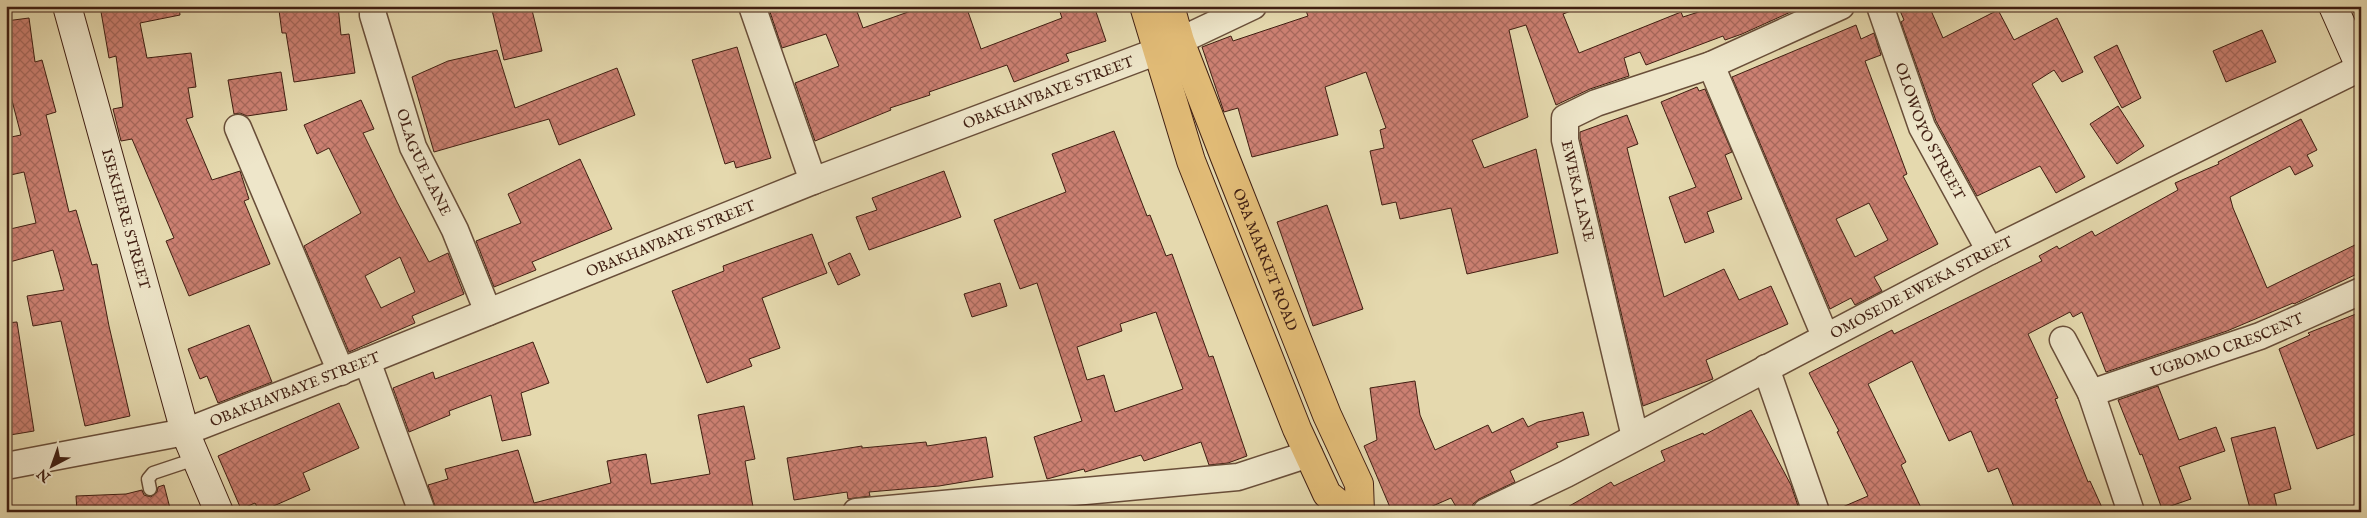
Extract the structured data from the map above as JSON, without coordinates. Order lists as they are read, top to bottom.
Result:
{
  "streets": {
    "main road": ["OBA MARKET ROAD"],
    "street": [
      "OBAKHAVBAYE STREET",
      "OLOWOYO STREET",
      "OLAGUE LANE",
      "EWEKA LANE",
      "ISEKHERE STREET",
      "OMOSEDE EWEKA STREET",
      "UGBOMO CRESCENT"
    ]
  },
  "crossings": [
    ["OBAKHAVBAYE STREET", "OLAGUE LANE"],
    ["OBAKHAVBAYE STREET", "ISEKHERE STREET"],
    ["OBAKHAVBAYE STREET", "OBA MARKET ROAD"],
    ["OLOWOYO STREET", "OMOSEDE EWEKA STREET"],
    ["EWEKA LANE", "OMOSEDE EWEKA STREET"]
  ],
  "north": "bottom left"
}
